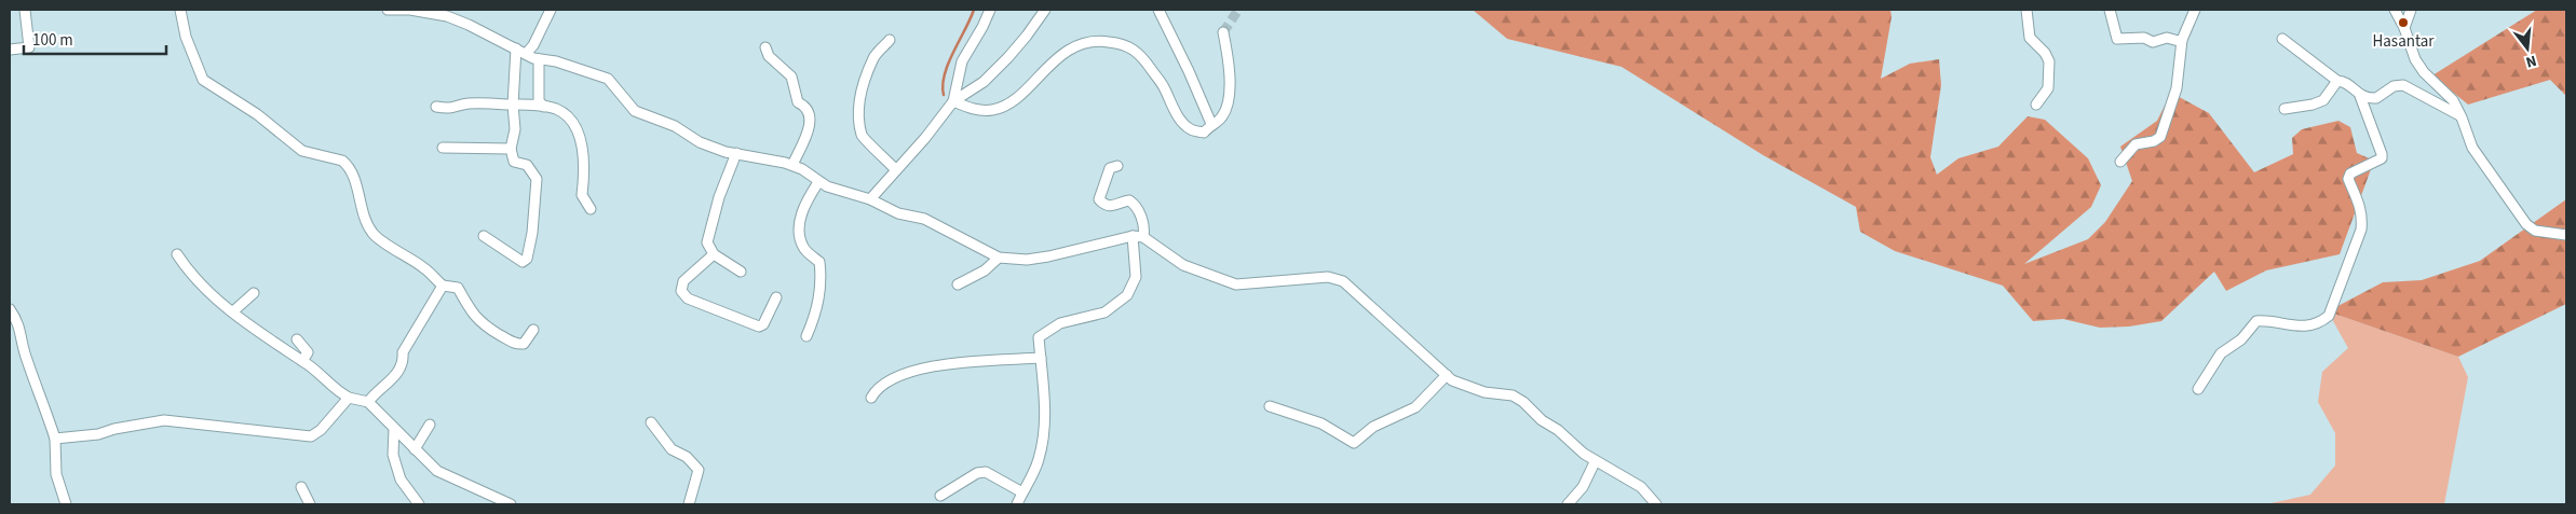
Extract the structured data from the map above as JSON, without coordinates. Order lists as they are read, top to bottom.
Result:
{
  "places": ["Hasantar"],
  "scale_bar": "100 m",
  "north": "bottom"
}
